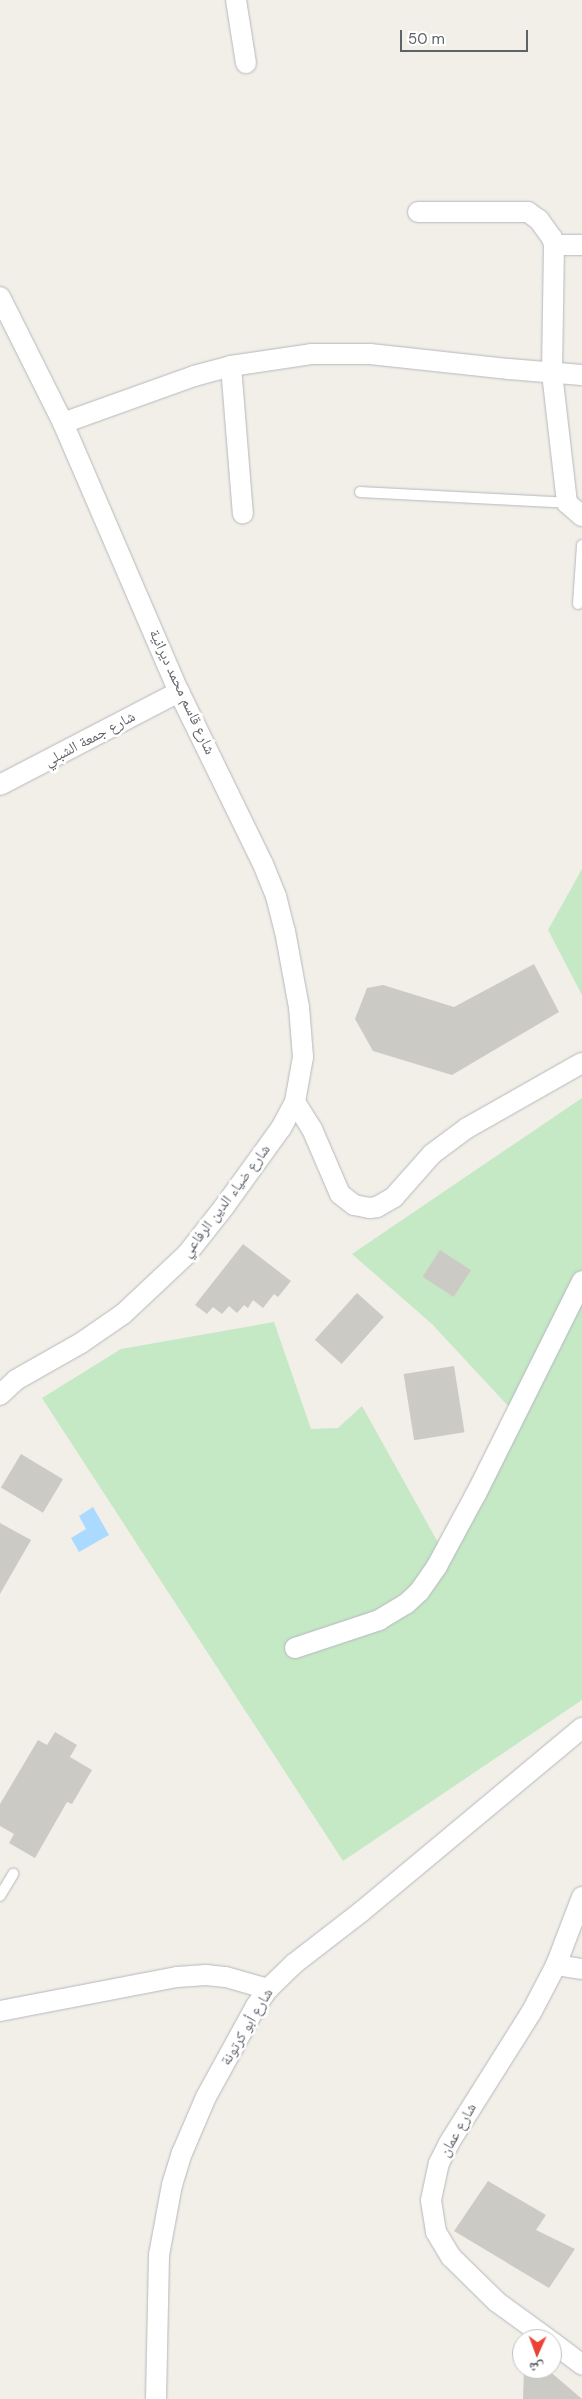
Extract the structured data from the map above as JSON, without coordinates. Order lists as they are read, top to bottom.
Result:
{
  "streets": {
    "street": [
      "شارع قاسم محمد ديرانية",
      "شارع جمعة الشبلي",
      "شارع ضياء الدين الرفاعي",
      "شارع أبو كرتونة",
      "شارع عمان"
    ]
  },
  "crossings": [
    ["شارع قاسم محمد ديرانية", "شارع جمعة الشبلي"],
    ["شارع قاسم محمد ديرانية", "شارع ضياء الدين الرفاعي"]
  ],
  "scale_bar": "50 m",
  "north": "bottom"
}
